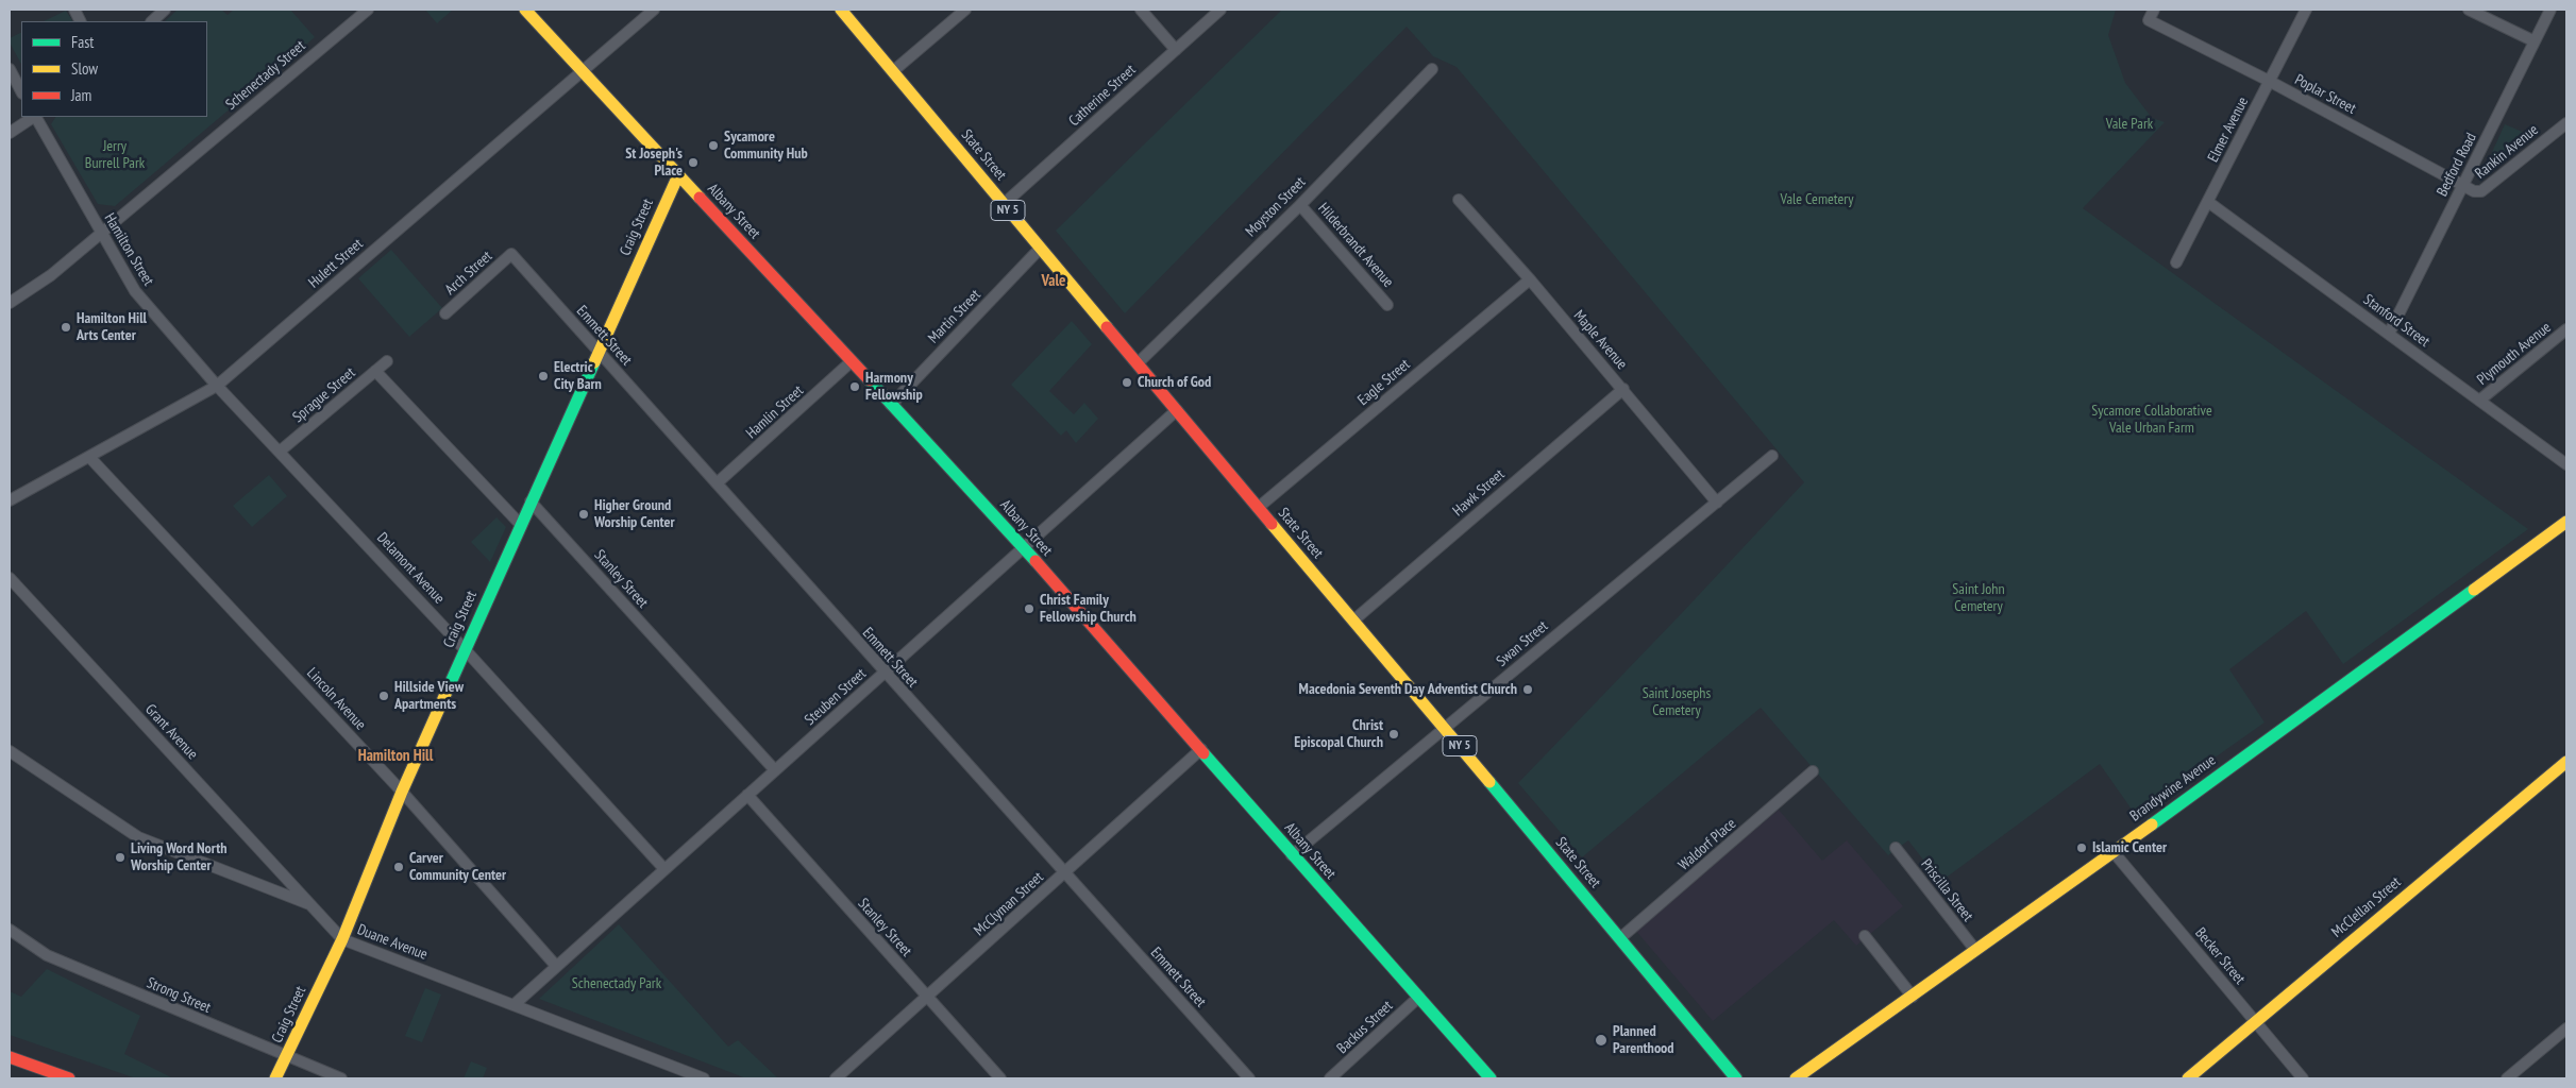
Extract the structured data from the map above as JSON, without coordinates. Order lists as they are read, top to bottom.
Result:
{
  "streets": {
    "main road": [
      "State Street",
      "NY 5",
      "Albany Street",
      "Craig Street",
      "Brandywine Avenue",
      "McClellan Street"
    ],
    "street": [
      "Schenectady Street",
      "Poplar Street",
      "Catherine Street",
      "Elmer Avenue",
      "Rankin Avenue",
      "Bedford Road",
      "Moyston Street",
      "Hilderbrandt Avenue",
      "Hamilton Street",
      "Hulett Street",
      "Arch Street",
      "Martin Street",
      "Stanford Street",
      "Emmett Street",
      "Maple Avenue",
      "Plymouth Avenue",
      "Eagle Street",
      "Sprague Street",
      "Hamlin Street",
      "Hawk Street",
      "Delamont Avenue",
      "Stanley Street",
      "Swan Street",
      "Steuben Street",
      "Lincoln Avenue",
      "Grant Avenue",
      "Waldorf Place",
      "Priscilla Street",
      "McClyman Street",
      "Duane Avenue",
      "Becker Street",
      "Strong Street",
      "Backus Street"
    ]
  },
  "crossings": [
    ["Schenectady Street", "Hamilton Street"],
    ["Poplar Street", "Elmer Avenue"],
    ["Poplar Street", "Rankin Avenue"],
    ["Poplar Street", "Bedford Road"],
    ["Catherine Street", "State Street"],
    ["Elmer Avenue", "Stanford Street"],
    ["Rankin Avenue", "Bedford Road"],
    ["State Street", "Moyston Street"],
    ["State Street", "Martin Street"],
    ["State Street", "Eagle Street"],
    ["State Street", "Hawk Street"],
    ["State Street", "Swan Street"],
    ["State Street", "Steuben Street"],
    ["State Street", "Waldorf Place"],
    ["Bedford Road", "Stanford Street"],
    ["Moyston Street", "Hilderbrandt Avenue"],
    ["Albany Street", "Craig Street"],
    ["Albany Street", "Hulett Street"],
    ["Albany Street", "Martin Street"],
    ["Albany Street", "Hamlin Street"],
    ["Albany Street", "Swan Street"],
    ["Albany Street", "Steuben Street"],
    ["Albany Street", "McClyman Street"],
    ["Albany Street", "Backus Street"],
    ["Craig Street", "Emmett Street"],
    ["Craig Street", "Delamont Avenue"],
    ["Craig Street", "Stanley Street"],
    ["Craig Street", "Lincoln Avenue"],
    ["Craig Street", "Duane Avenue"],
    ["Craig Street", "Strong Street"],
    ["Hamilton Street", "Hulett Street"],
    ["Hamilton Street", "Delamont Avenue"],
    ["Hulett Street", "Delamont Avenue"],
    ["Hulett Street", "Lincoln Avenue"],
    ["Arch Street", "Emmett Street"],
    ["Stanford Street", "Plymouth Avenue"],
    ["Emmett Street", "Hamlin Street"],
    ["Emmett Street", "Steuben Street"],
    ["Emmett Street", "McClyman Street"],
    ["Maple Avenue", "Eagle Street"],
    ["Maple Avenue", "Hawk Street"],
    ["Maple Avenue", "Swan Street"],
    ["Sprague Street", "Delamont Avenue"],
    ["Delamont Avenue", "Steuben Street"],
    ["Stanley Street", "Steuben Street"],
    ["Stanley Street", "McClyman Street"],
    ["Steuben Street", "Lincoln Avenue"],
    ["Steuben Street", "Duane Avenue"],
    ["Grant Avenue", "Duane Avenue"],
    ["Brandywine Avenue", "Priscilla Street"],
    ["Brandywine Avenue", "Becker Street"],
    ["McClellan Street", "Becker Street"]
  ],
  "districts": ["Vale", "Hamilton Hill"],
  "parks": [
    "Vale Park",
    "Jerry Burrell Park",
    "Vale Cemetery",
    "Sycamore Collaborative Vale Urban Farm",
    "Saint John Cemetery",
    "Saint Josephs Cemetery",
    "Schenectady Park"
  ],
  "places": [
    "Sycamore Community Hub",
    "St Joseph's Place",
    "Hamilton Hill Arts Center",
    "Electric City Barn",
    "Church of God",
    "Harmony Fellowship",
    "Higher Ground Worship Center",
    "Christ Family Fellowship Church",
    "Macedonia Seventh Day Adventist Church",
    "Hillside View Apartments",
    "Christ Episcopal Church",
    "Islamic Center",
    "Living Word North Worship Center",
    "Carver Community Center",
    "Planned Parenthood"
  ],
  "legend": ["Fast", "Slow", "Jam"]
}
